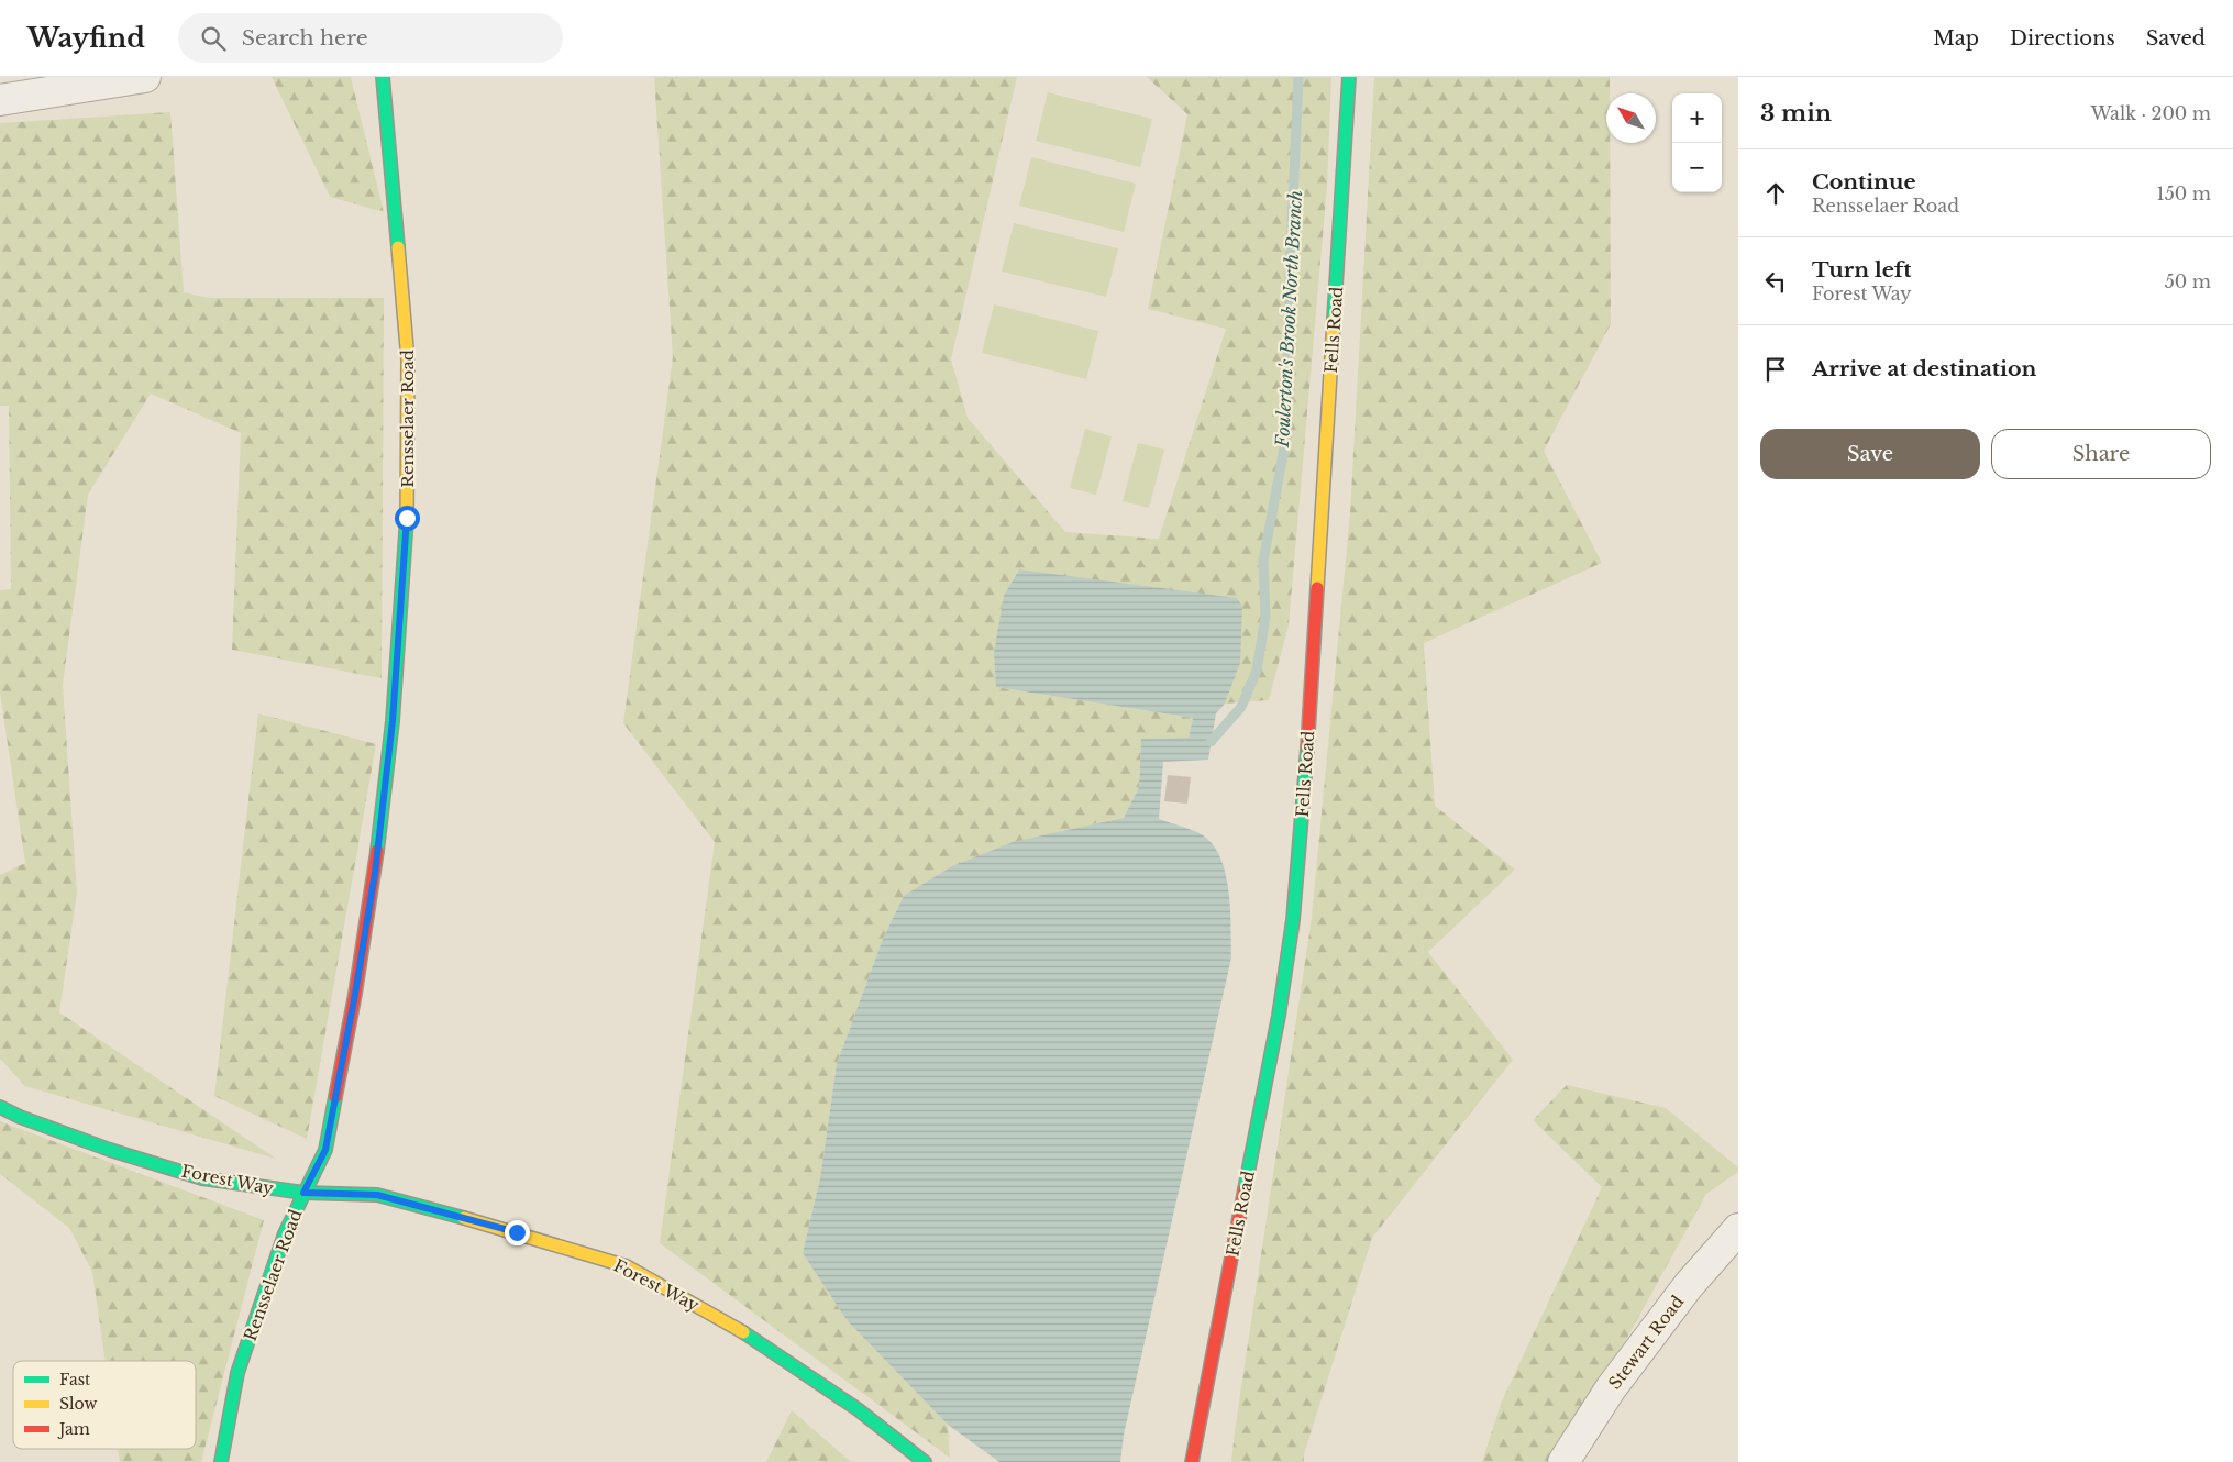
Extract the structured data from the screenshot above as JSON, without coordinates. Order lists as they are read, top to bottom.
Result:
{
  "streets": {
    "street": [
      "Fells Road",
      "Rensselaer Road",
      "Forest Way",
      "Stewart Road"
    ]
  },
  "crossings": [
    ["Rensselaer Road", "Forest Way"]
  ],
  "water": ["Foulerton's Brook North Branch"],
  "legend": ["Fast", "Slow", "Jam"],
  "north": "top left",
  "page": {
    "header": "Wayfind",
    "search": "Search here",
    "nav": ["Map", "Directions", "Saved"],
    "heading": ["3 min", "Walk · 200 m"],
    "map_buttons": ["+", "−"],
    "list": [
      ["Continue", "Rensselaer Road", "150 m"],
      ["Turn left", "Forest Way", "50 m"],
      "Arrive at destination"
    ],
    "buttons": ["Save", "Share"]
  }
}
